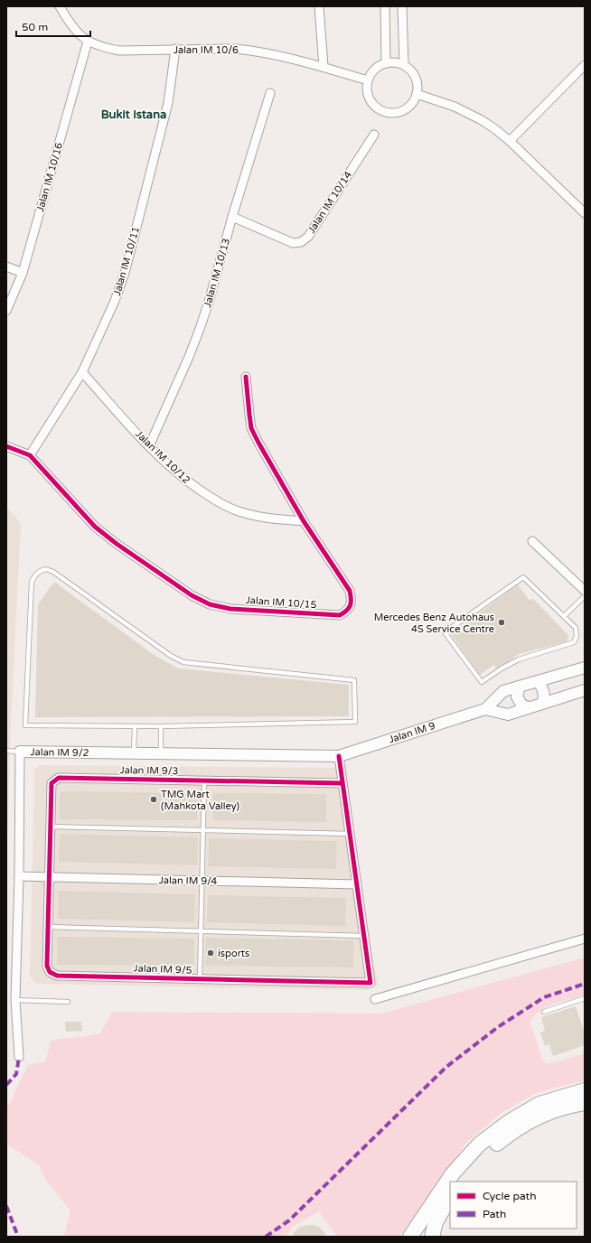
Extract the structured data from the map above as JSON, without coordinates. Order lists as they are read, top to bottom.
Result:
{
  "streets": {
    "street": [
      "Jalan IM 10/6",
      "Jalan IM 10/16",
      "Jalan IM 10/14",
      "Jalan IM 10/11",
      "Jalan IM 10/13",
      "Jalan IM 10/12",
      "Jalan IM 10/15",
      "Jalan IM 9",
      "Jalan IM 9/2",
      "Jalan IM 9/3",
      "Jalan IM 9/4",
      "Jalan IM 9/5"
    ]
  },
  "crossings": [
    ["Jalan IM 10/6", "Jalan IM 10/16"],
    ["Jalan IM 10/6", "Jalan IM 10/11"],
    ["Jalan IM 10/14", "Jalan IM 10/13"],
    ["Jalan IM 10/11", "Jalan IM 10/12"],
    ["Jalan IM 10/11", "Jalan IM 10/15"],
    ["Jalan IM 10/13", "Jalan IM 10/12"],
    ["Jalan IM 10/12", "Jalan IM 10/15"],
    ["Jalan IM 9", "Jalan IM 9/2"],
    ["Jalan IM 9/2", "Jalan IM 9/4"],
    ["Jalan IM 9/3", "Jalan IM 9/4"],
    ["Jalan IM 9/3", "Jalan IM 9/5"],
    ["Jalan IM 9/4", "Jalan IM 9/5"]
  ],
  "districts": ["Bukit Istana"],
  "places": ["Mercedes Benz Autohaus 4S Service Centre", "TMG Mart (Mahkota Valley)", "isports"],
  "legend": ["Cycle path", "Path"],
  "scale_bar": "50 m"
}
